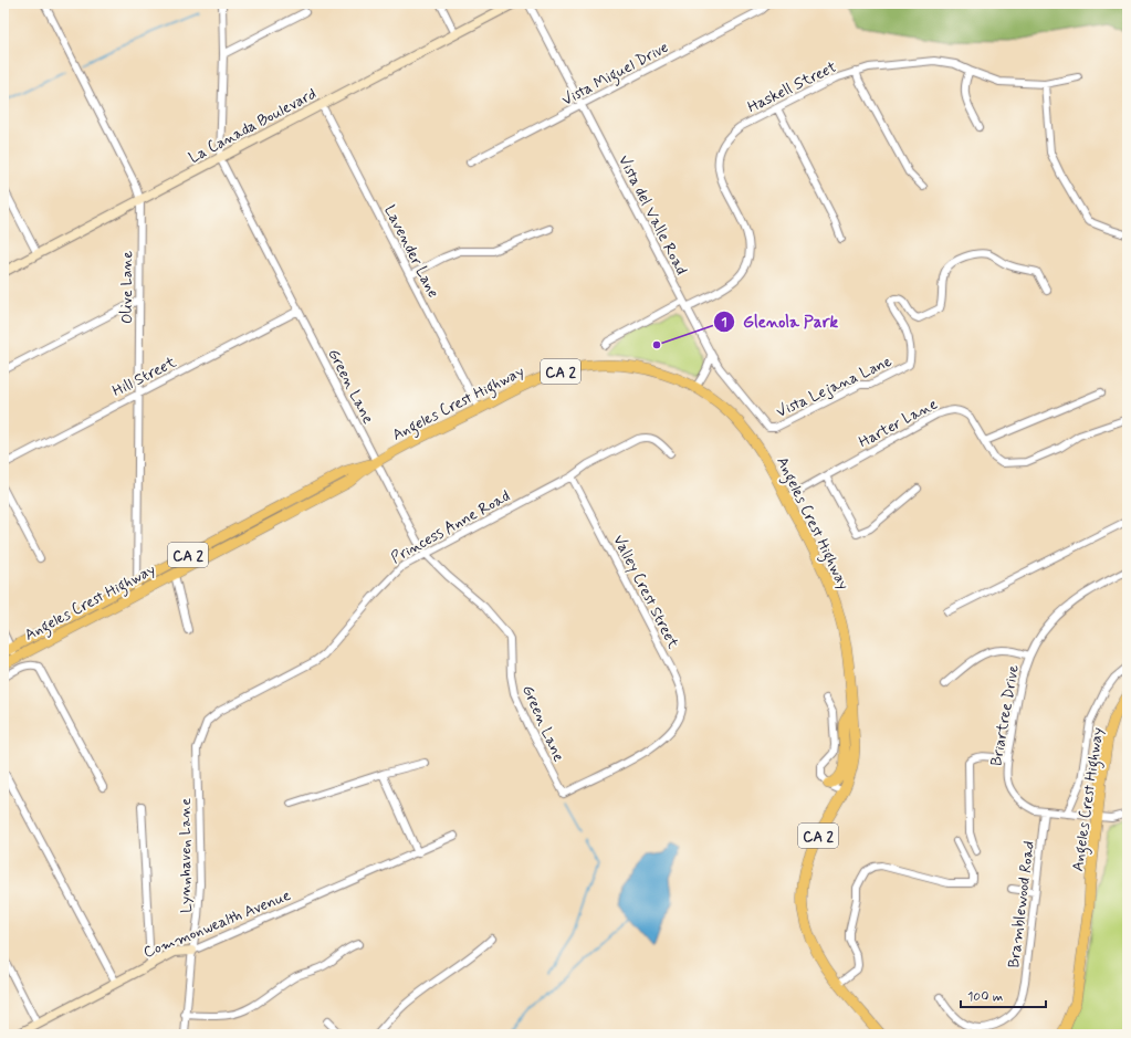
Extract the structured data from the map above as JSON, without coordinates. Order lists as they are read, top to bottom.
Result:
{
  "streets": {
    "main road": ["CA 2", "Angeles Crest Highway"],
    "street": [
      "Vista Miguel Drive",
      "Haskell Street",
      "La Canada Boulevard",
      "Vista del Valle Road",
      "Lavender Lane",
      "Olive Lane",
      "Hill Street",
      "Green Lane",
      "Vista Lejana Lane",
      "Harter Lane",
      "Princess Anne Road",
      "Valley Crest Street",
      "Briartree Drive",
      "Lynnhaven Lane",
      "Bramblewood Road",
      "Commonwealth Avenue"
    ]
  },
  "crossings": [
    ["Vista Miguel Drive", "Vista del Valle Road"],
    ["Haskell Street", "Vista del Valle Road"],
    ["La Canada Boulevard", "Lavender Lane"],
    ["La Canada Boulevard", "Olive Lane"],
    ["La Canada Boulevard", "Green Lane"],
    ["Vista del Valle Road", "Vista Lejana Lane"],
    ["Lavender Lane", "Angeles Crest Highway"],
    ["Olive Lane", "Hill Street"],
    ["Olive Lane", "Angeles Crest Highway"],
    ["Hill Street", "Green Lane"],
    ["Green Lane", "Angeles Crest Highway"],
    ["Green Lane", "Princess Anne Road"],
    ["Green Lane", "Valley Crest Street"],
    ["Angeles Crest Highway", "Harter Lane"],
    ["Angeles Crest Highway", "Briartree Drive"],
    ["Princess Anne Road", "Valley Crest Street"],
    ["Princess Anne Road", "Lynnhaven Lane"],
    ["Briartree Drive", "Bramblewood Road"],
    ["Lynnhaven Lane", "Commonwealth Avenue"]
  ],
  "places": ["Glenola Park"],
  "scale_bar": "100 m"
}
